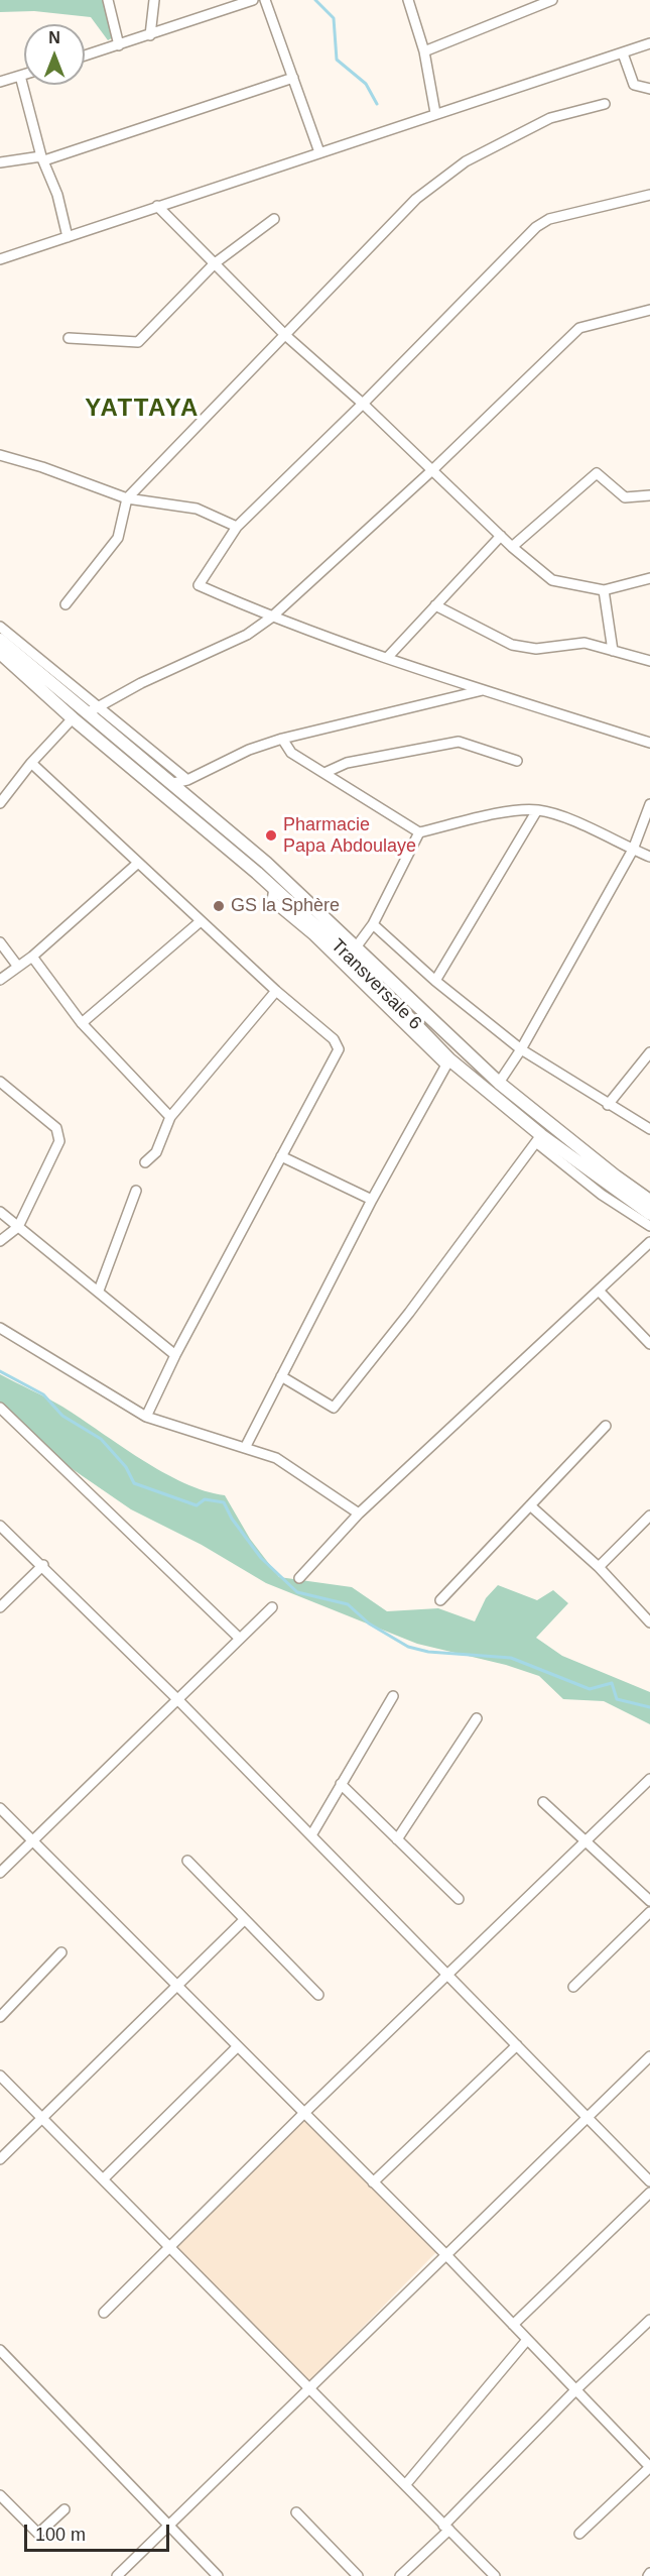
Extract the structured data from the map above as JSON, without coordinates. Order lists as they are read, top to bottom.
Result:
{
  "streets": {
    "main road": ["Transversale 6"]
  },
  "districts": ["YATTAYA"],
  "places": ["Pharmacie Papa Abdoulaye", "GS la Sphère"],
  "scale_bar": "100 m",
  "north": "top"
}
